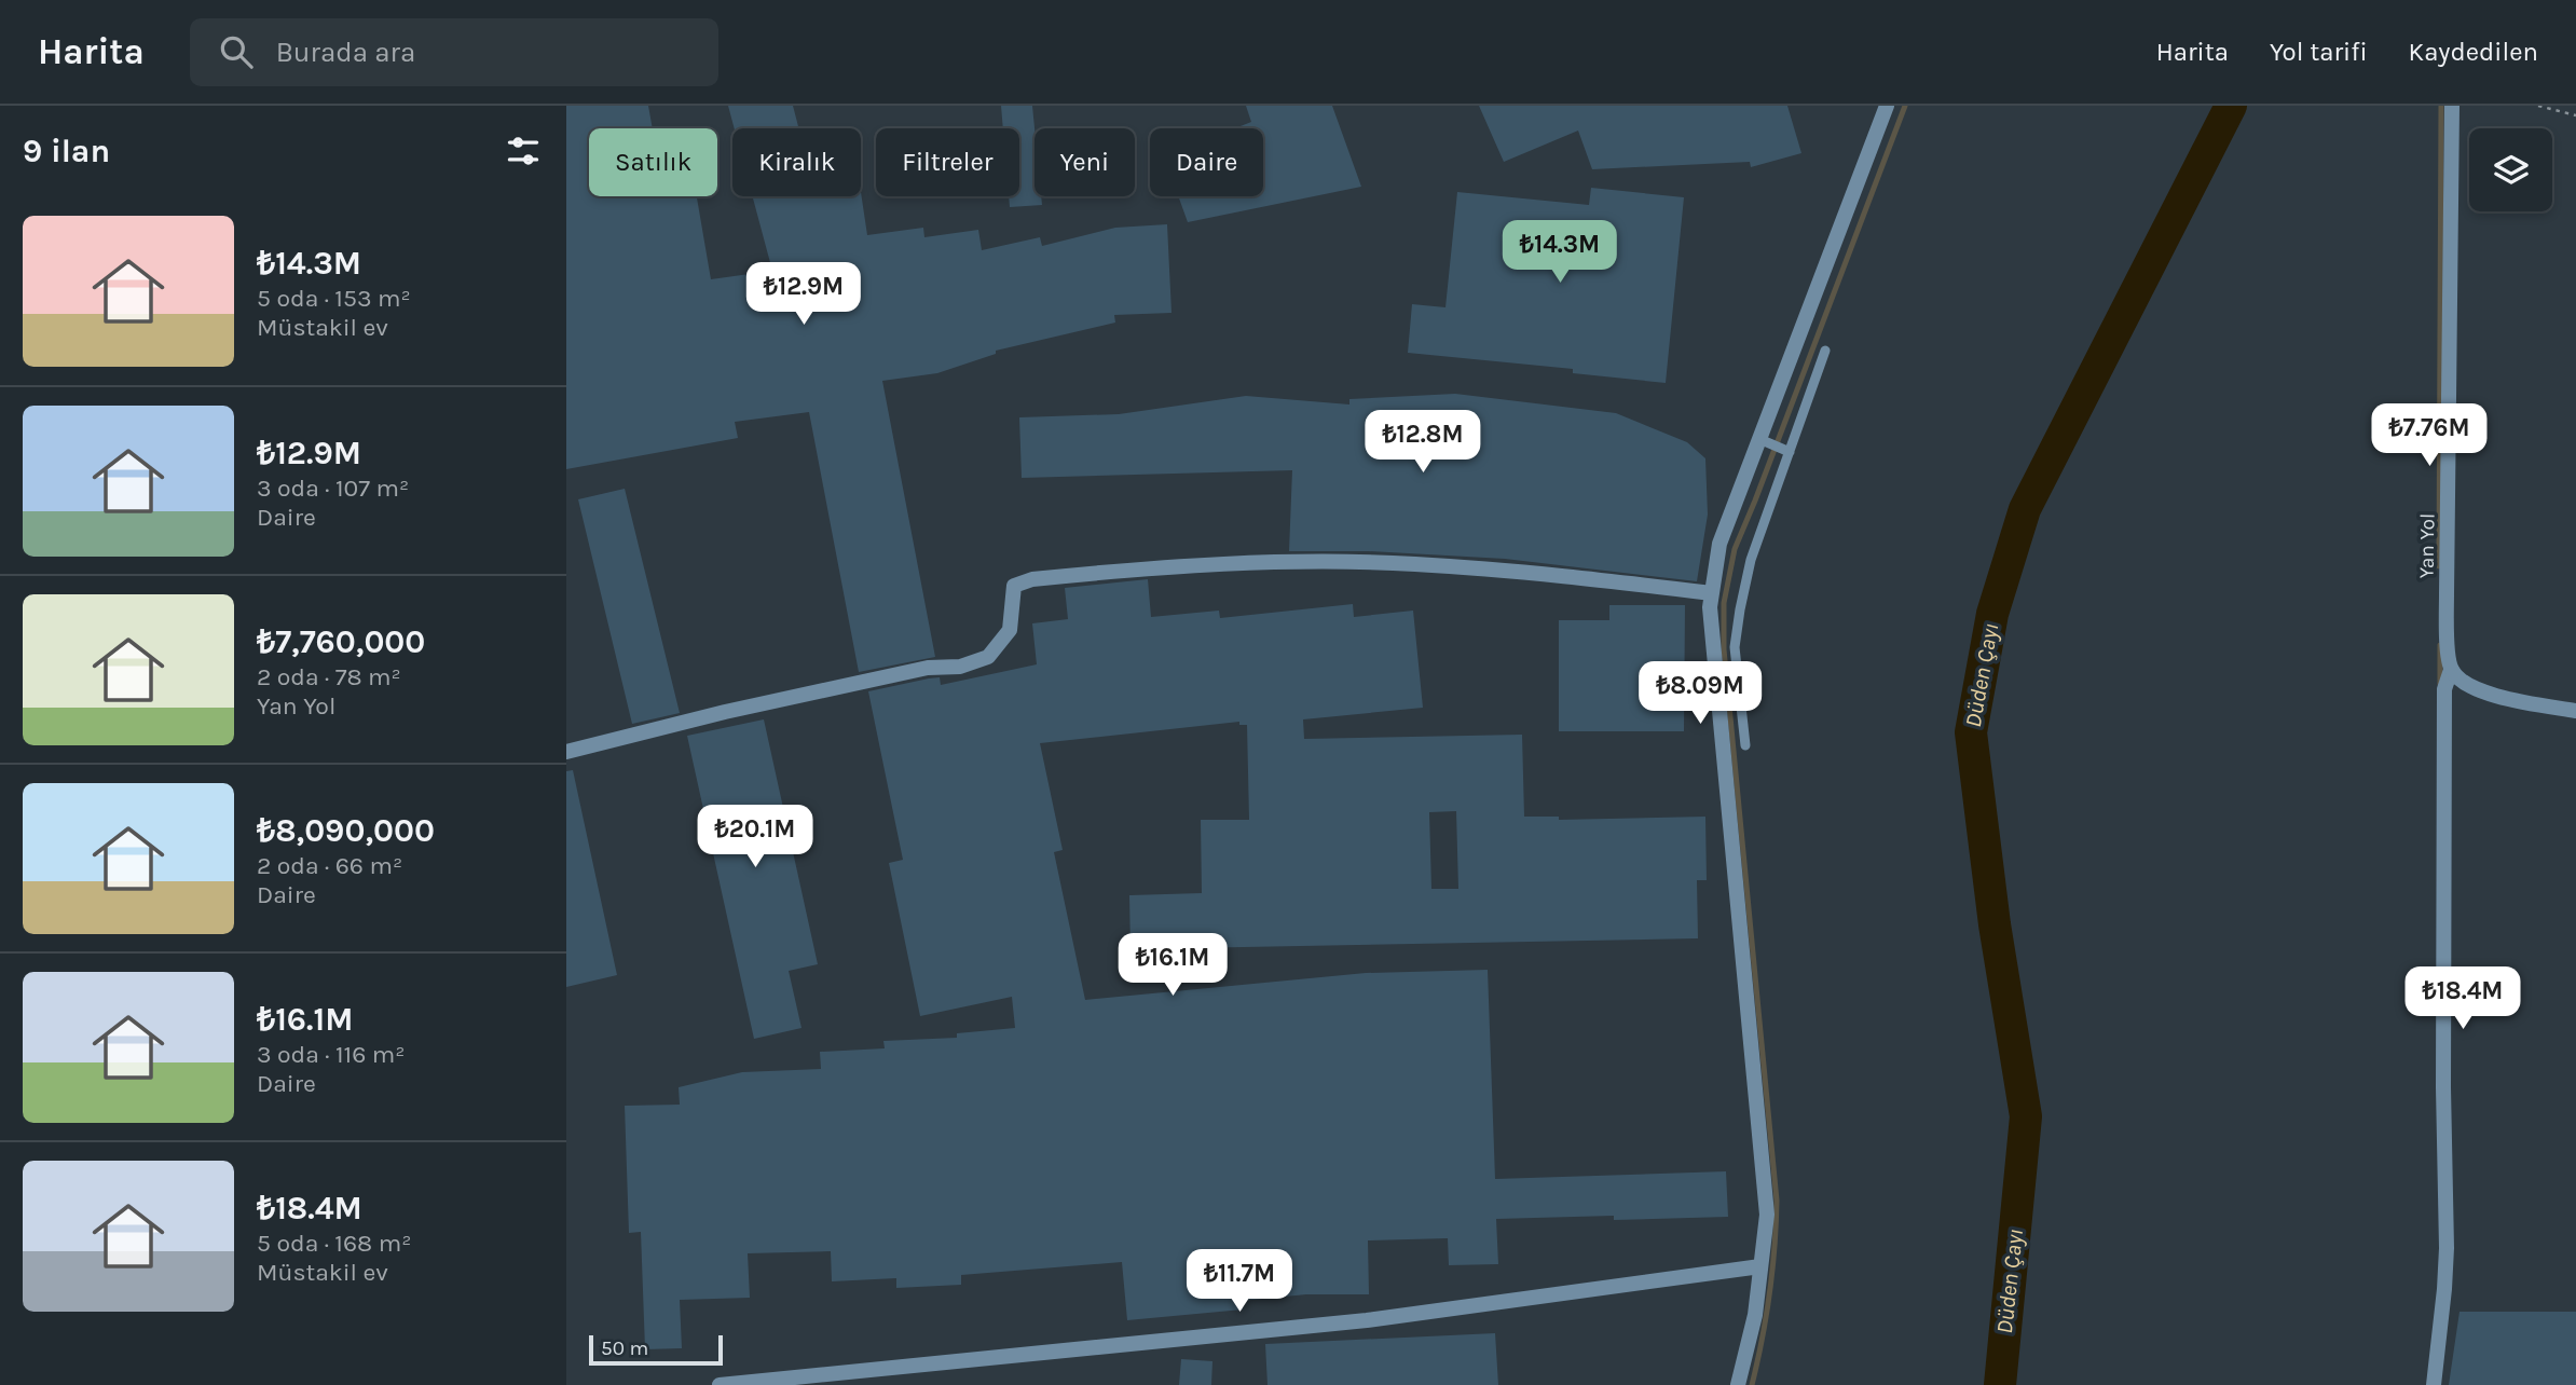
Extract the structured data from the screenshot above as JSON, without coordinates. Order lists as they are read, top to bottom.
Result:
{
  "streets": {
    "street": ["Yan Yol"]
  },
  "water": ["Düden Çayı"],
  "scale_bar": "50 m",
  "page": {
    "header": "Harita",
    "search": "Burada ara",
    "nav": ["Harita", "Yol tarifi", "Kaydedilen"],
    "heading": "9 ilan",
    "chip": [
      "Satılık",
      "Kiralık",
      "Filtreler",
      "Yeni",
      "Daire"
    ],
    "list": [
      {
        "name": "₺14.3M",
        "note": "5 oda · 153 m² · Müstakil ev"
      },
      {
        "name": "₺12.9M",
        "note": "3 oda · 107 m² · Daire"
      },
      {
        "name": "₺7,760,000",
        "note": "2 oda · 78 m² · Yan Yol"
      },
      {
        "name": "₺8,090,000",
        "note": "2 oda · 66 m² · Daire"
      },
      {
        "name": "₺16.1M",
        "note": "3 oda · 116 m² · Daire"
      },
      {
        "name": "₺18.4M",
        "note": "5 oda · 168 m² · Müstakil ev"
      }
    ],
    "price": [
      "₺14.3M",
      "₺12.9M",
      "₺7.76M",
      "₺12.8M",
      "₺8.09M",
      "₺20.1M",
      "₺16.1M",
      "₺18.4M",
      "₺11.7M"
    ],
    "scale": "50 m"
  }
}
